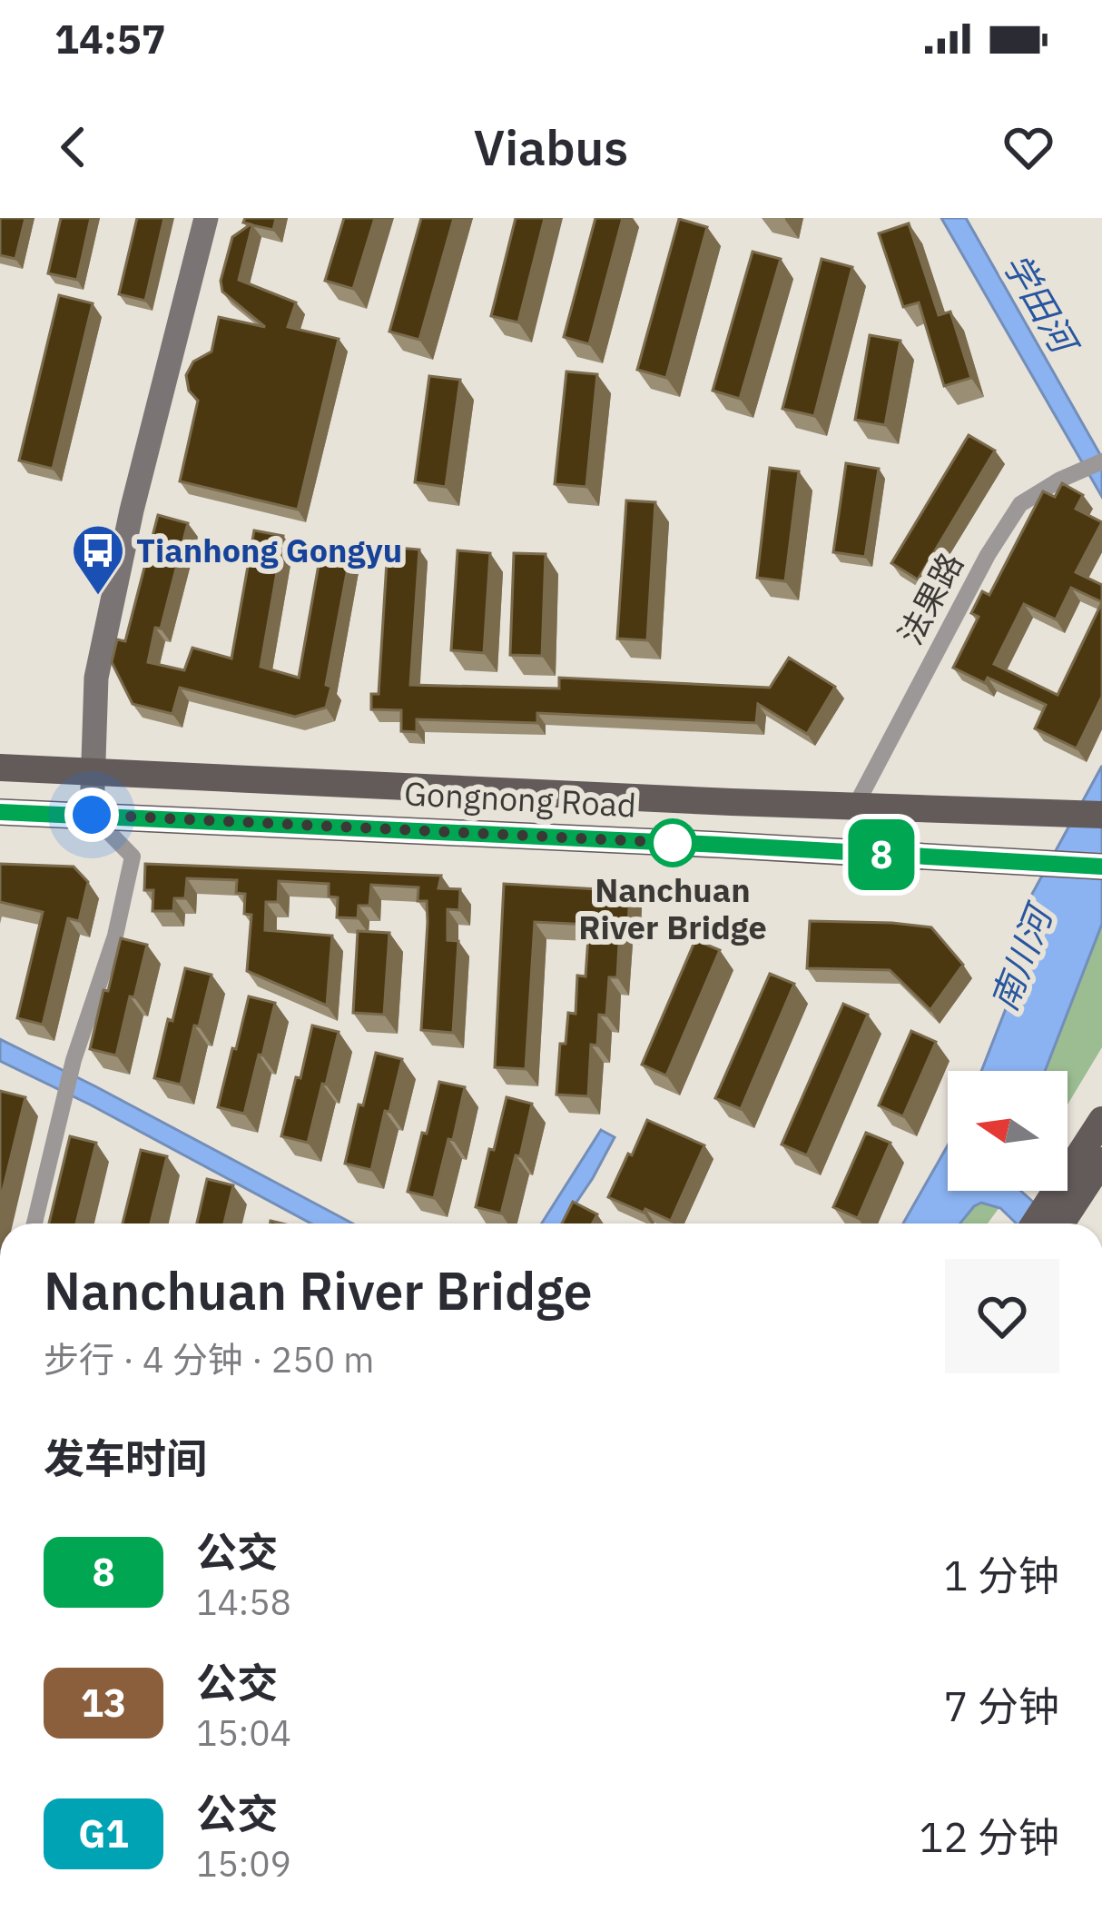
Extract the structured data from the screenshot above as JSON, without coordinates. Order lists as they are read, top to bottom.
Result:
{
  "streets": {
    "main road": ["Gongnong Road"],
    "street": ["法果路"]
  },
  "crossings": [
    ["法果路", "Gongnong Road"]
  ],
  "water": ["学田河", "南川河"],
  "places": {
    "bus stop": ["Tianhong Gongyu"],
    "other": ["Nanchuan River Bridge"]
  },
  "lines": ["bus line 8"],
  "north": "left",
  "page": {
    "status": "14:57",
    "header": "Viabus",
    "on_map": "8",
    "heading": [
      ["Nanchuan River Bridge", "步行 · 4 分钟 · 250 m"],
      "发车时间"
    ],
    "list": [
      {
        "mark": "8",
        "name": "公交",
        "note": "14:58",
        "value": "1 分钟"
      },
      {
        "mark": "13",
        "name": "公交",
        "note": "15:04",
        "value": "7 分钟"
      },
      {
        "mark": "G1",
        "name": "公交",
        "note": "15:09",
        "value": "12 分钟"
      }
    ]
  }
}
